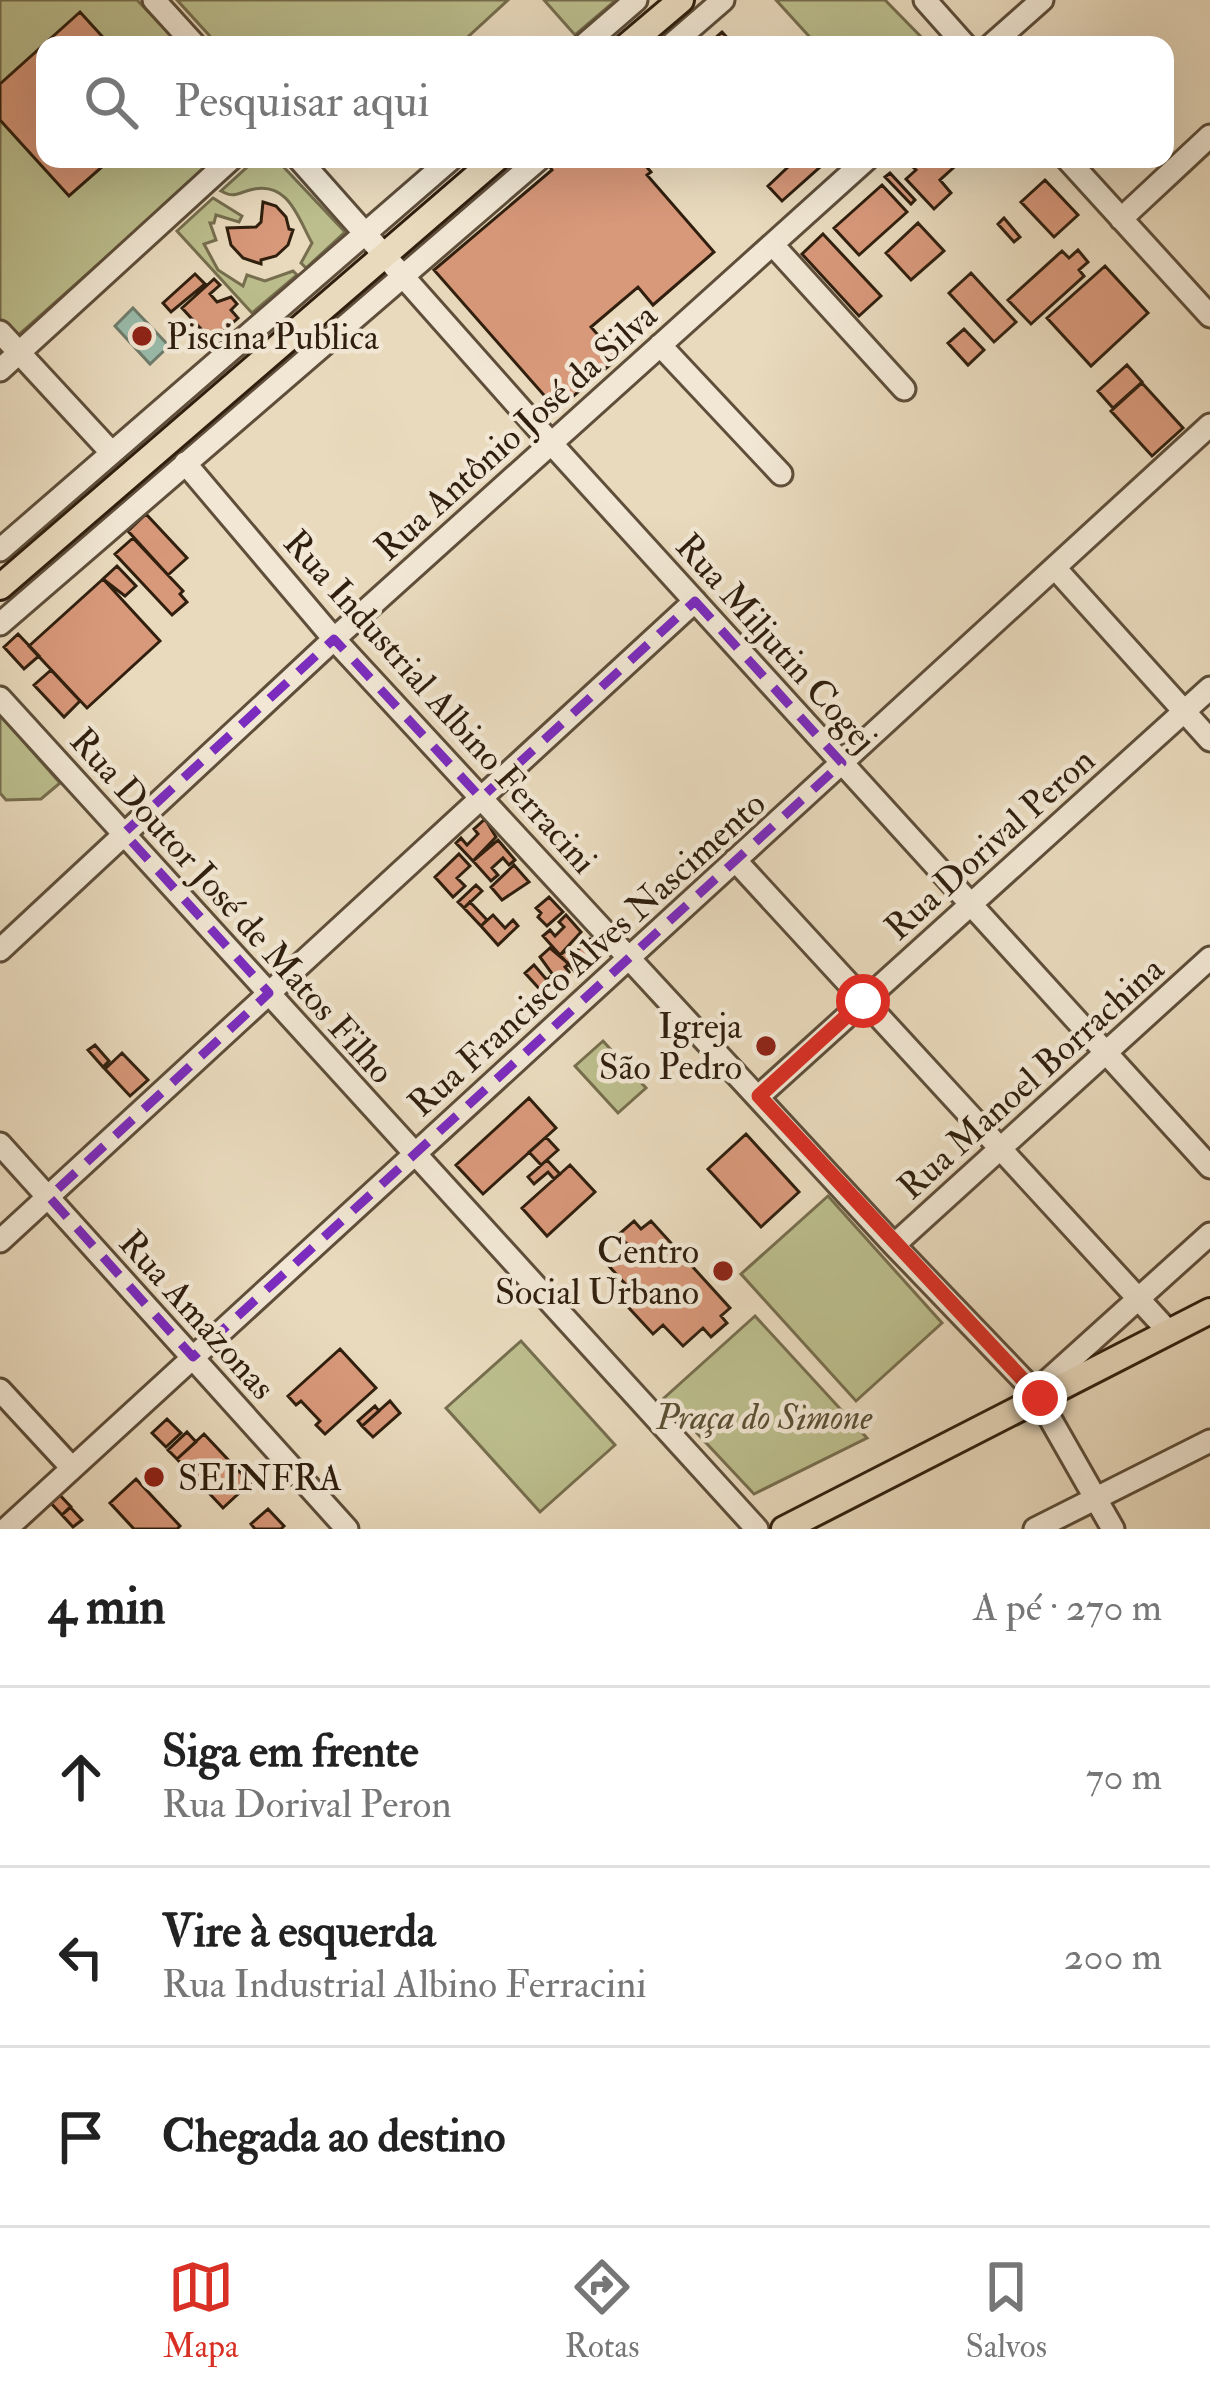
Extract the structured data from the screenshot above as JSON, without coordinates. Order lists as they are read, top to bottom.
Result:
{
  "streets": {
    "street": [
      "Rua Antônio José da Silva",
      "Rua Miljutin Cogej",
      "Rua Industrial Albino Ferracini",
      "Rua Dorival Peron",
      "Rua Doutor José de Matos Filho",
      "Rua Francisco Alves Nascimento",
      "Rua Manoel Borrachina",
      "Rua Amazonas"
    ]
  },
  "crossings": [
    ["Rua Antônio José da Silva", "Rua Miljutin Cogej"],
    ["Rua Antônio José da Silva", "Rua Industrial Albino Ferracini"],
    ["Rua Antônio José da Silva", "Rua Doutor José de Matos Filho"],
    ["Rua Miljutin Cogej", "Rua Dorival Peron"],
    ["Rua Miljutin Cogej", "Rua Francisco Alves Nascimento"],
    ["Rua Miljutin Cogej", "Rua Manoel Borrachina"],
    ["Rua Industrial Albino Ferracini", "Rua Dorival Peron"],
    ["Rua Industrial Albino Ferracini", "Rua Francisco Alves Nascimento"],
    ["Rua Industrial Albino Ferracini", "Rua Manoel Borrachina"],
    ["Rua Doutor José de Matos Filho", "Rua Francisco Alves Nascimento"],
    ["Rua Francisco Alves Nascimento", "Rua Amazonas"]
  ],
  "parks": ["Praça do Simone"],
  "places": [
    "Piscina Publica",
    "Igreja São Pedro",
    "Centro Social Urbano",
    "SEINFRA"
  ],
  "page": {
    "search": "Pesquisar aqui",
    "heading": ["4 min", "A pé · 270 m"],
    "list": [
      ["Siga em frente", "Rua Dorival Peron", "70 m"],
      ["Vire à esquerda", "Rua Industrial Albino Ferracini", "200 m"],
      "Chegada ao destino"
    ],
    "nav": ["Mapa", "Rotas", "Salvos"]
  }
}
